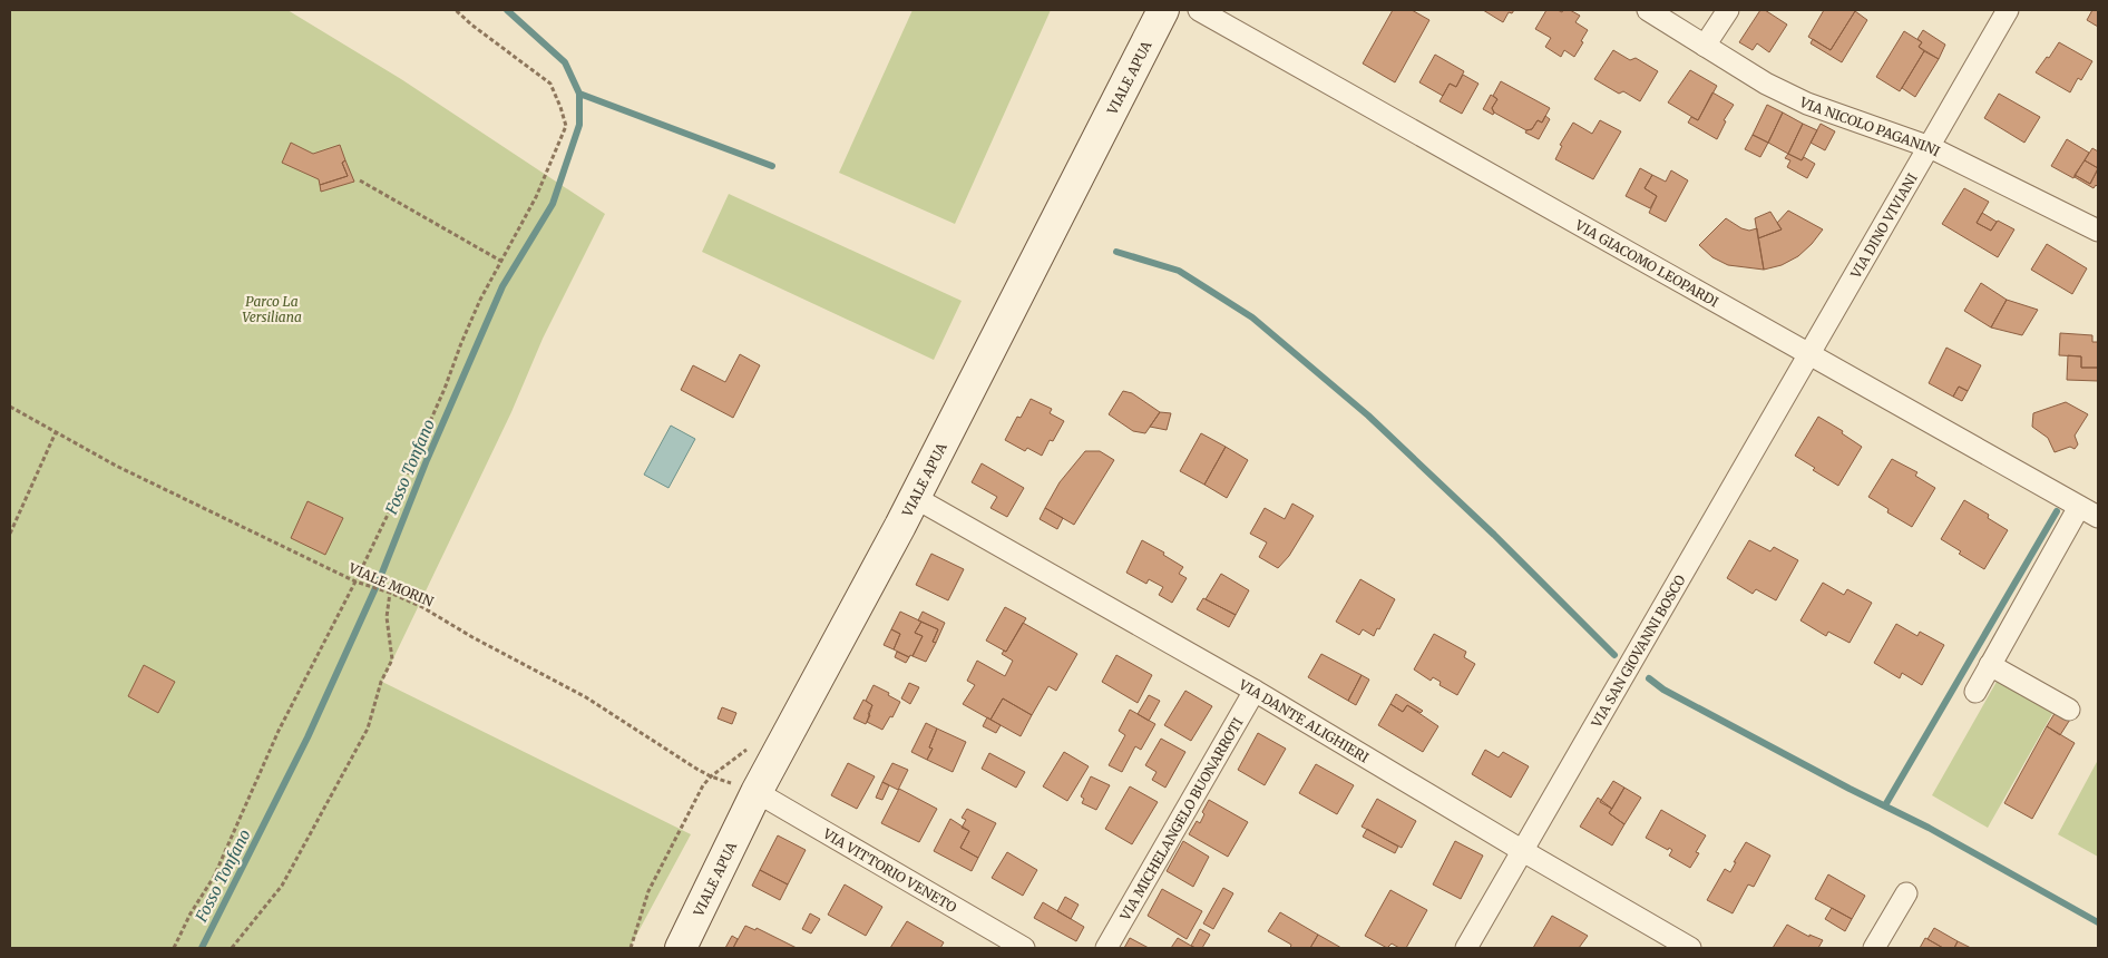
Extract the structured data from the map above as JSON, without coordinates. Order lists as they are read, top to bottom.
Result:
{
  "streets": {
    "street": [
      "VIALE APUA",
      "VIA NICOLO PAGANINI",
      "VIA DINO VIVIANI",
      "VIA GIACOMO LEOPARDI",
      "VIA SAN GIOVANNI BOSCO",
      "VIA DANTE ALIGHIERI",
      "VIA MICHELANGELO BUONARROTI",
      "VIA VITTORIO VENETO"
    ],
    "path": ["VIALE MORIN"]
  },
  "crossings": [
    ["VIALE APUA", "VIALE MORIN"],
    ["VIALE APUA", "VIA DANTE ALIGHIERI"],
    ["VIALE APUA", "VIA VITTORIO VENETO"],
    ["VIA NICOLO PAGANINI", "VIA DINO VIVIANI"],
    ["VIA DINO VIVIANI", "VIA GIACOMO LEOPARDI"],
    ["VIA DINO VIVIANI", "VIA SAN GIOVANNI BOSCO"],
    ["VIA GIACOMO LEOPARDI", "VIA SAN GIOVANNI BOSCO"],
    ["VIALE MORIN", "VIA VITTORIO VENETO"],
    ["VIA SAN GIOVANNI BOSCO", "VIA DANTE ALIGHIERI"],
    ["VIA DANTE ALIGHIERI", "VIA MICHELANGELO BUONARROTI"]
  ],
  "water": ["Fosso Tonfano"],
  "parks": ["Parco La Versiliana"]
}
